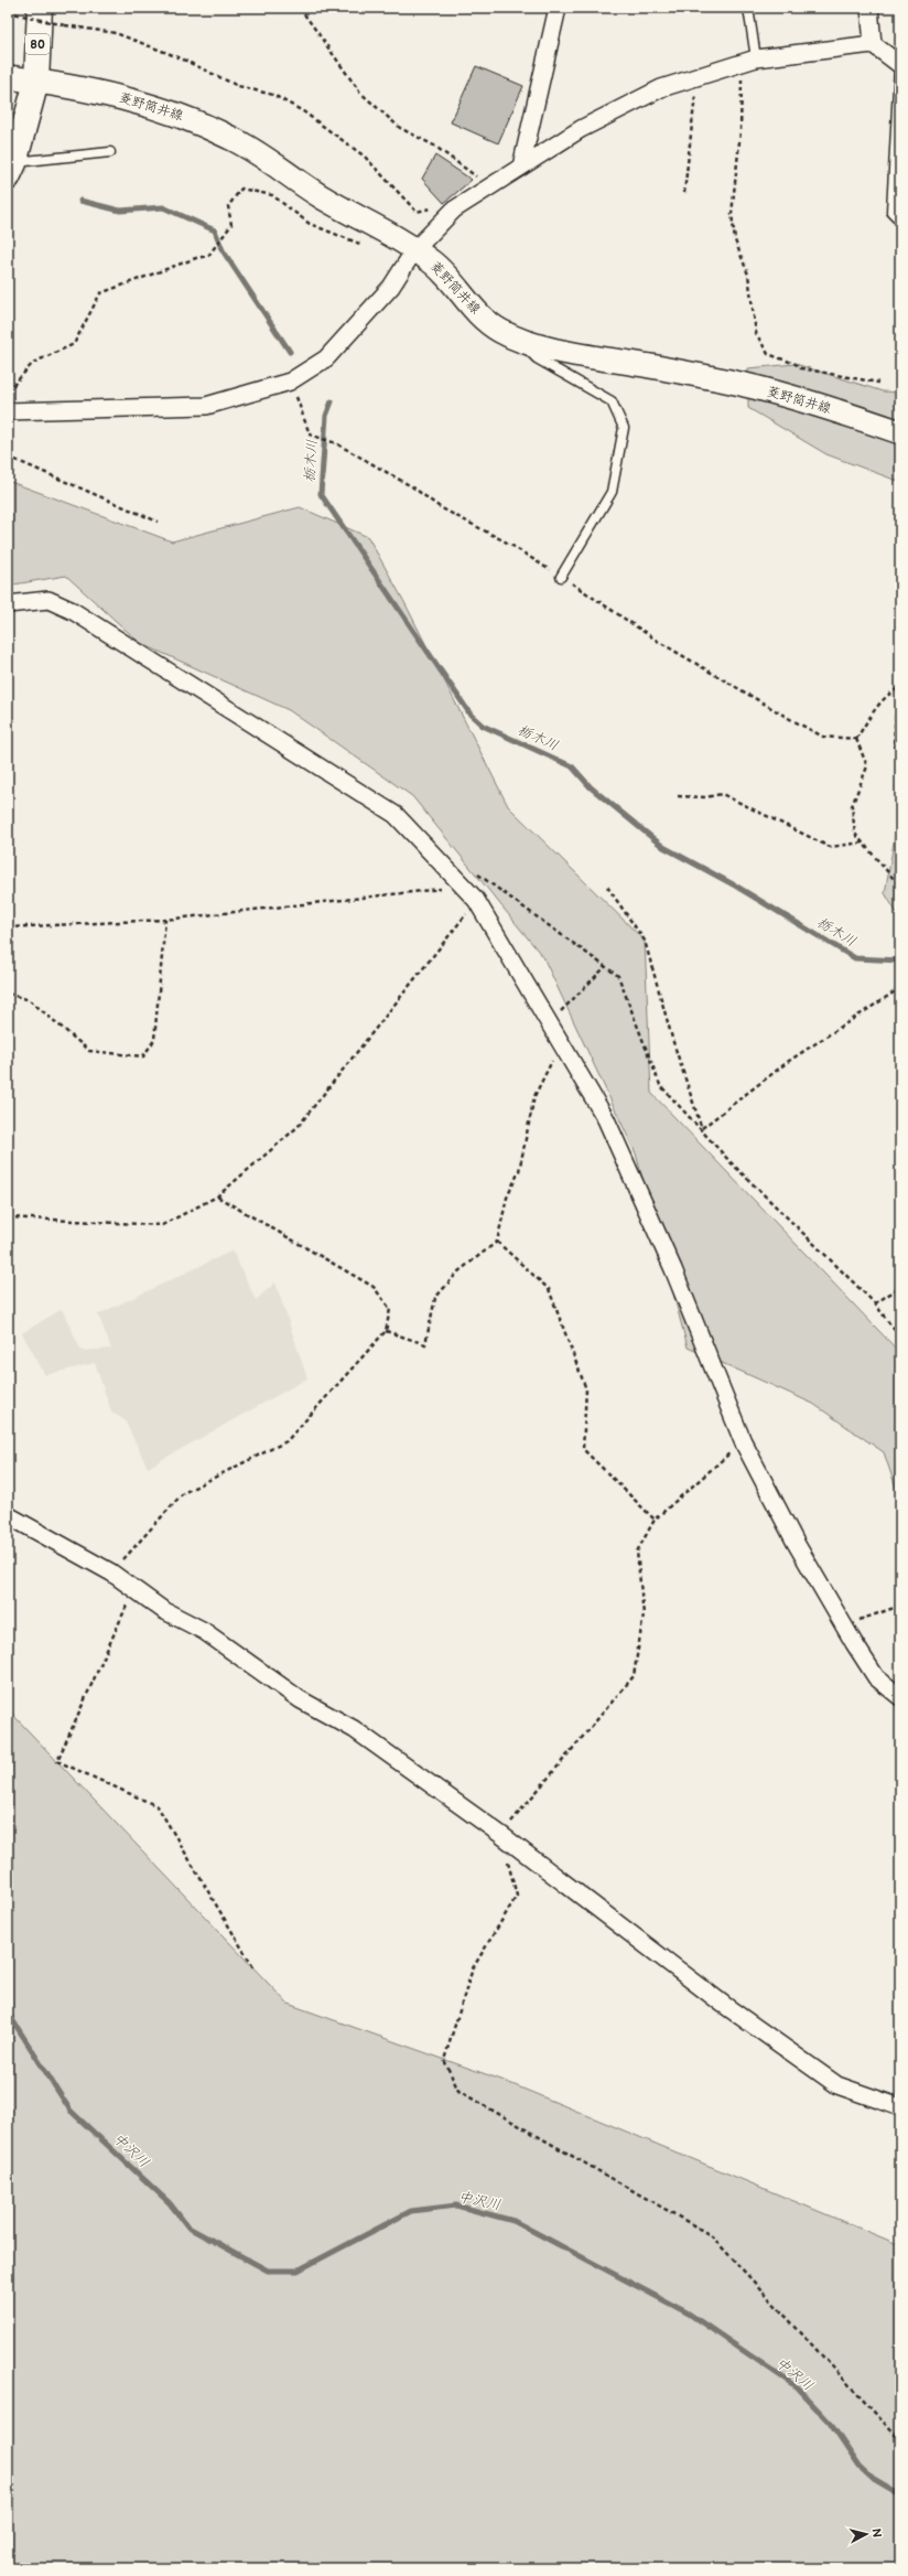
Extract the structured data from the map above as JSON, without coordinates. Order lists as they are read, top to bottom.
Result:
{
  "streets": {
    "main road": ["80", "菱野筒井線"]
  },
  "crossings": [
    ["80", "菱野筒井線"]
  ],
  "water": ["栃木川", "中沢川"],
  "north": "right"
}
